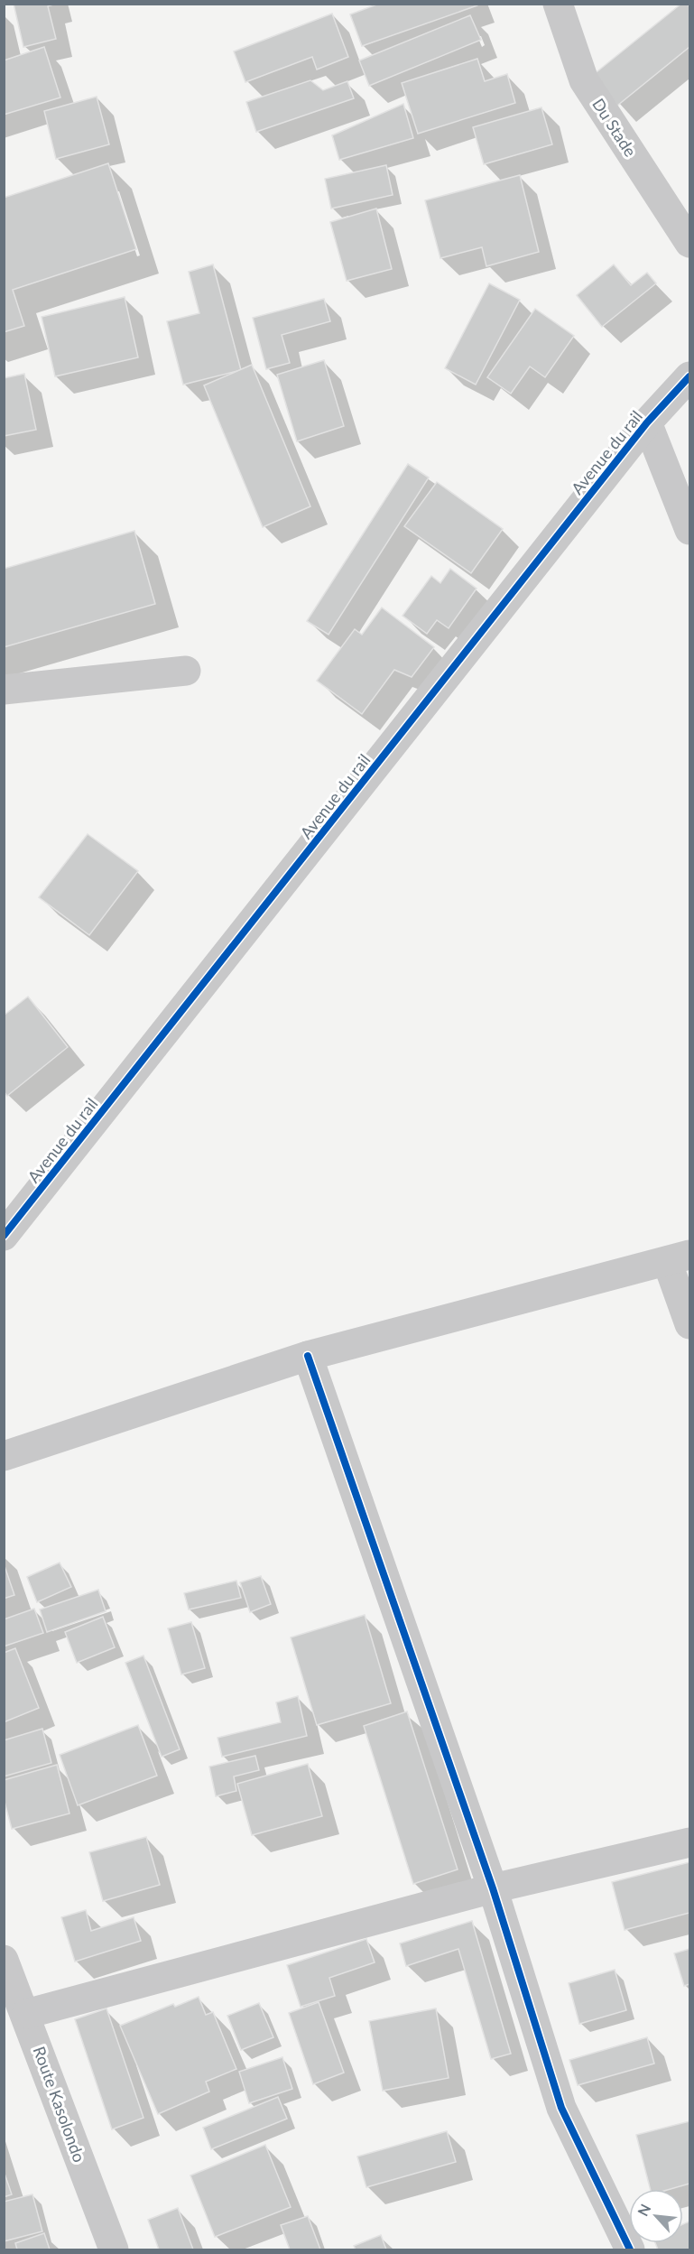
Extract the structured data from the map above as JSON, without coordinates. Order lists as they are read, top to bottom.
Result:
{
  "streets": {
    "street": ["Du Stade", "Avenue du rail", "Route Kasolondo"]
  },
  "north": "top left"
}
